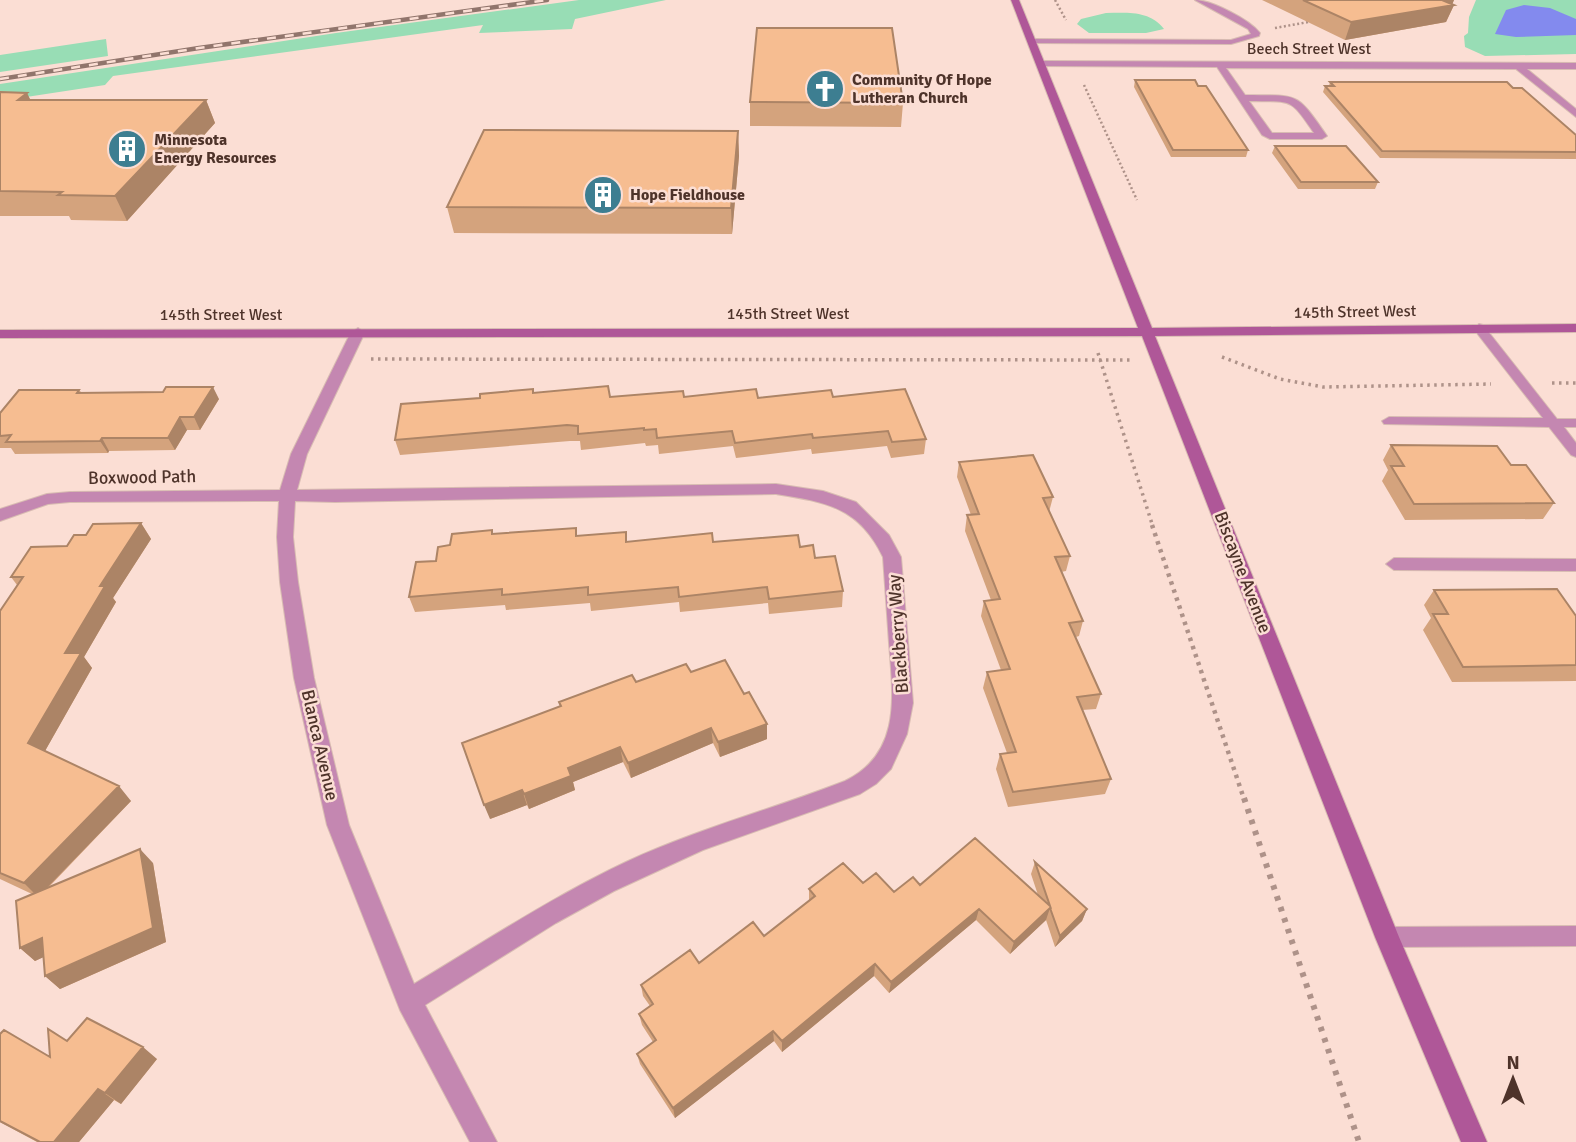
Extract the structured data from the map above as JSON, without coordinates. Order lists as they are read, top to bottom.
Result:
{
  "streets": {
    "street": [
      "Beech Street West",
      "145th Street West",
      "Boxwood Path",
      "Biscayne Avenue",
      "Blackberry Way",
      "Blanca Avenue"
    ]
  },
  "crossings": [
    ["Beech Street West", "Biscayne Avenue"],
    ["145th Street West", "Biscayne Avenue"],
    ["145th Street West", "Blanca Avenue"],
    ["Boxwood Path", "Blackberry Way"],
    ["Boxwood Path", "Blanca Avenue"],
    ["Blackberry Way", "Blanca Avenue"]
  ],
  "places": {
    "church": ["Community Of Hope Lutheran Church"],
    "building": ["Minnesota Energy Resources", "Hope Fieldhouse"]
  },
  "north": "top"
}
